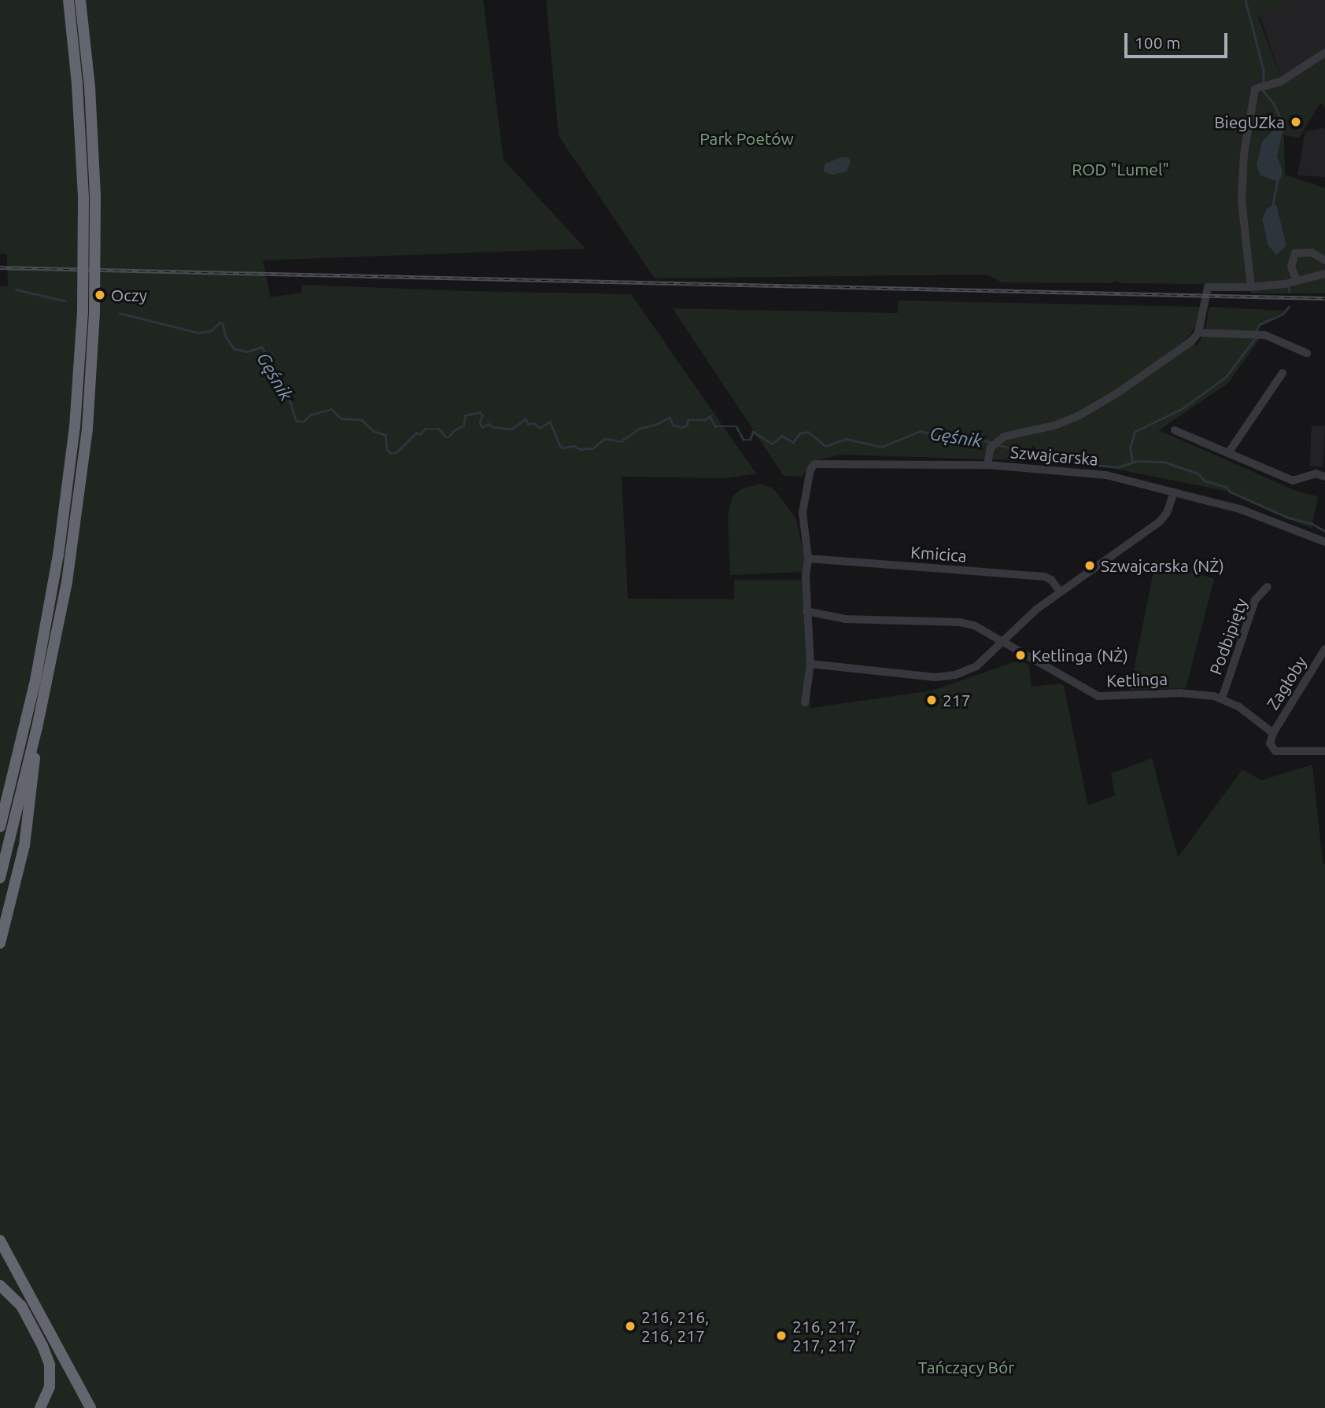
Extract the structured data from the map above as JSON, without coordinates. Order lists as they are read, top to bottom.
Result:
{
  "streets": {
    "street": [
      "Szwajcarska",
      "Kmicica",
      "Podbipięty",
      "Ketlinga",
      "Zagłoby"
    ]
  },
  "crossings": [
    ["Szwajcarska", "Kmicica"],
    ["Szwajcarska", "Ketlinga"],
    ["Podbipięty", "Ketlinga"],
    ["Ketlinga", "Zagłoby"]
  ],
  "water": ["Gęśnik"],
  "parks": ["Park Poetów", "ROD \"Lumel\"", "Tańczący Bór"],
  "places": [
    "BiegUZka",
    "Oczy",
    "Szwajcarska (NŻ)",
    "Ketlinga (NŻ)",
    "217",
    "216, 216, 216, 217",
    "216, 217, 217, 217"
  ],
  "scale_bar": "100 m"
}
